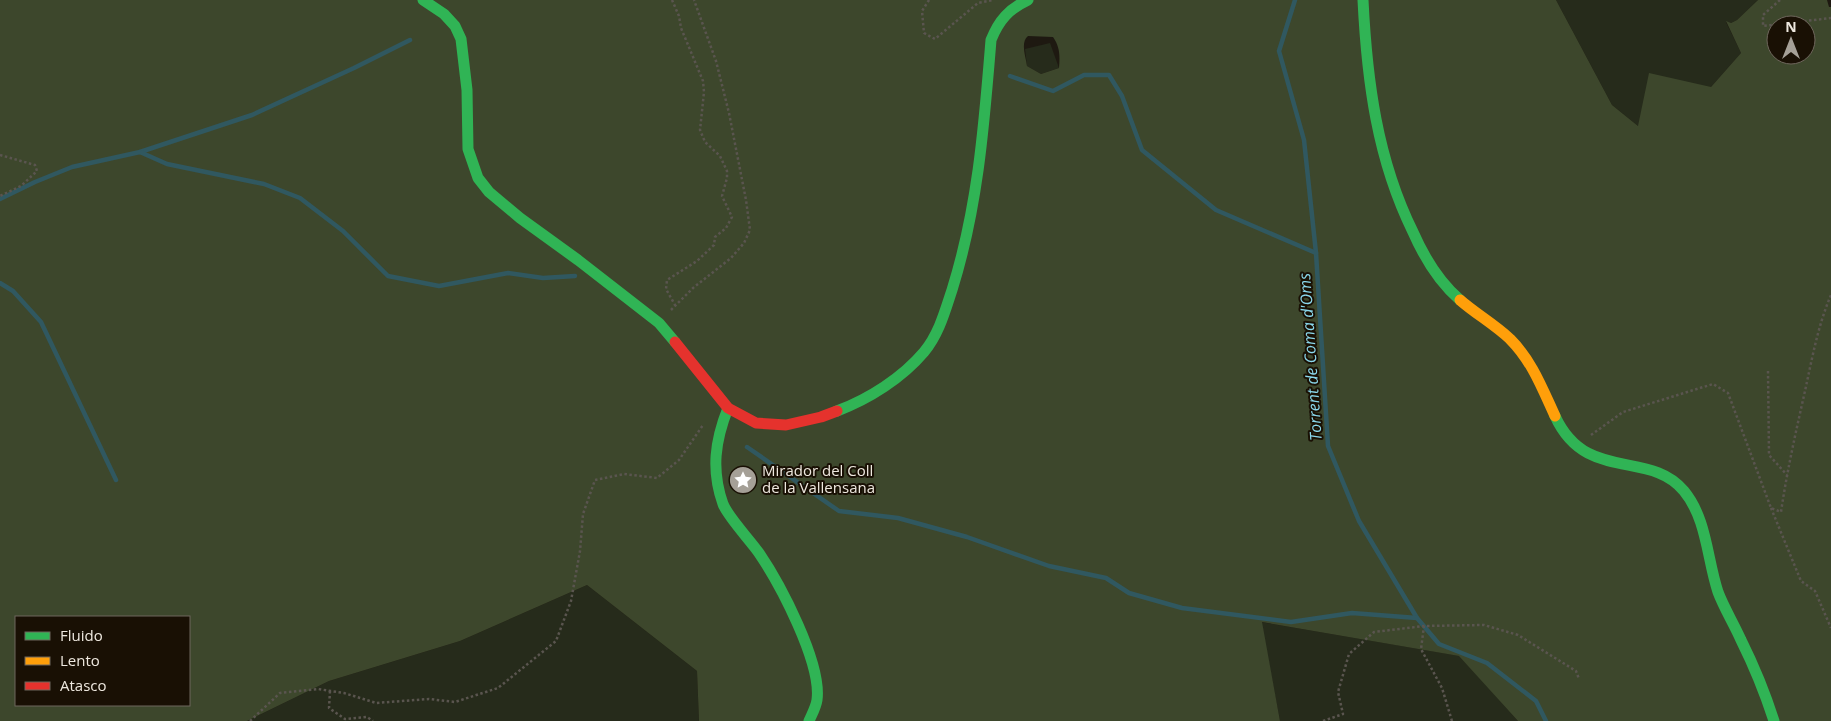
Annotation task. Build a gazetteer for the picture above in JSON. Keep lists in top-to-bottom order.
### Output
{
  "water": ["Torrent de Coma d'Oms"],
  "places": {
    "place": ["Mirador del Coll de la Vallensana"]
  },
  "legend": ["Fluido", "Lento", "Atasco"],
  "north": "top"
}
